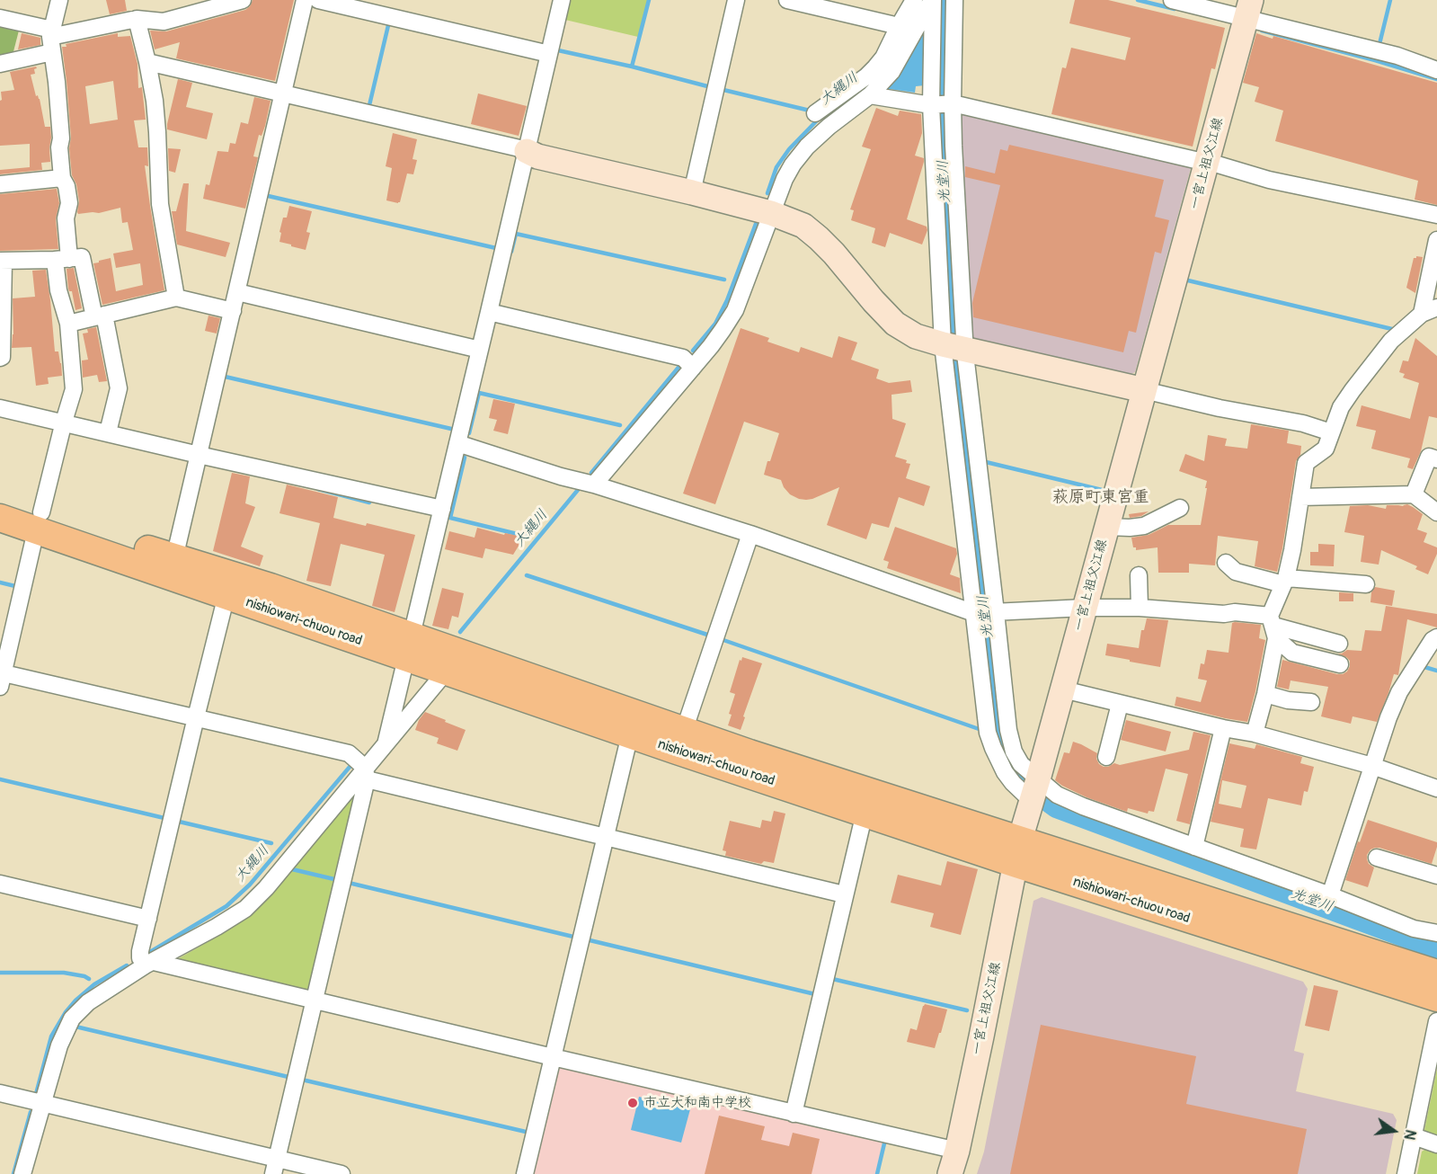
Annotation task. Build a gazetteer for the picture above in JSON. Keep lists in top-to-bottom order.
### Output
{
  "streets": {
    "main road": ["一宮上祖父江線", "nishiowari-chuou road"]
  },
  "crossings": [
    ["一宮上祖父江線", "nishiowari-chuou road"]
  ],
  "districts": ["萩原町東宮重"],
  "water": ["大縄川", "光堂川"],
  "places": ["市立大和南中学校"],
  "north": "right"
}
